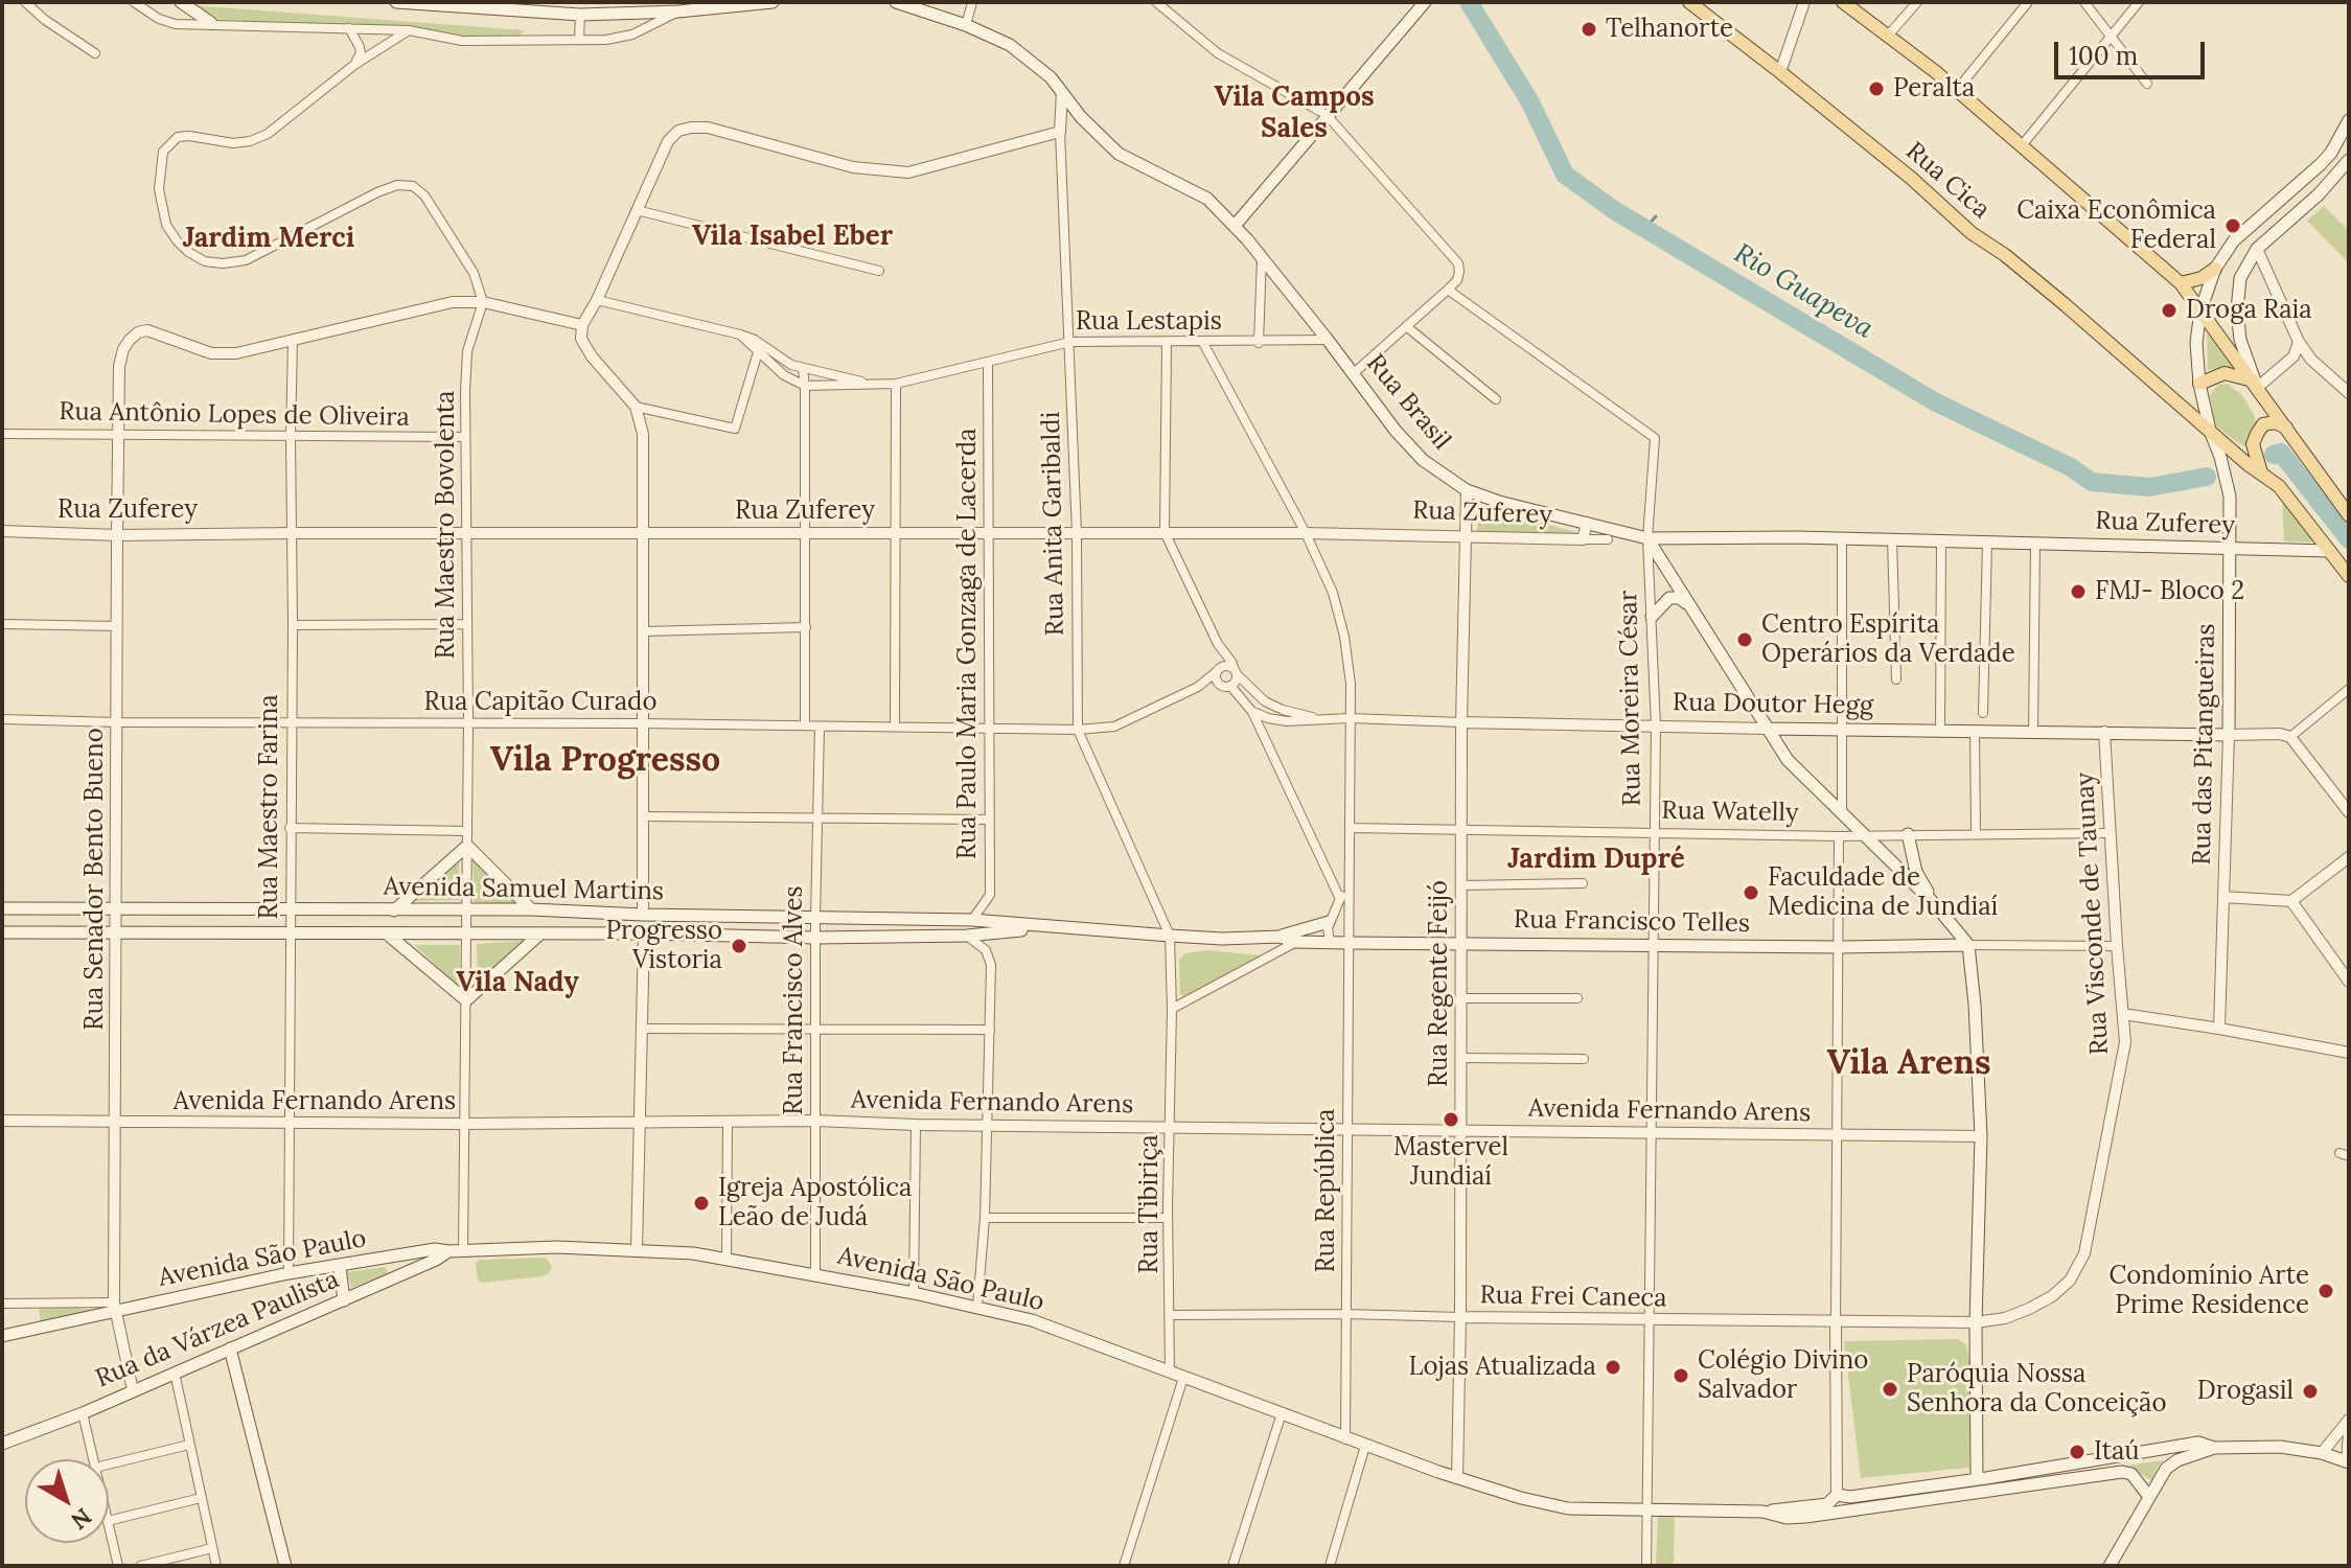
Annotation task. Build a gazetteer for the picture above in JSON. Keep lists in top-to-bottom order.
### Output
{
  "streets": {
    "main road": [
      "Rua Cica",
      "Rua Brasil",
      "Rua Zuferey",
      "Rua Doutor Hegg",
      "Rua das Pitangueiras",
      "Avenida Samuel Martins",
      "Rua Francisco Telles",
      "Avenida São Paulo",
      "Rua da Várzea Paulista"
    ],
    "street": [
      "Rua Lestapis",
      "Rua Antônio Lopes de Oliveira",
      "Rua Anita Garibaldi",
      "Rua Maestro Bovolenta",
      "Rua Paulo Maria Gonzaga de Lacerda",
      "Rua Moreira César",
      "Rua Capitão Curado",
      "Rua Maestro Farina",
      "Rua Watelly",
      "Rua Senador Bento Bueno",
      "Rua Visconde de Taunay",
      "Rua Regente Feijó",
      "Rua Francisco Alves",
      "Avenida Fernando Arens",
      "Rua República",
      "Rua Tibiriça",
      "Rua Frei Caneca"
    ]
  },
  "crossings": [
    ["Rua Cica", "Rua Zuferey"],
    ["Rua Cica", "Rua das Pitangueiras"],
    ["Rua Lestapis", "Rua Brasil"],
    ["Rua Lestapis", "Rua Anita Garibaldi"],
    ["Rua Lestapis", "Rua Paulo Maria Gonzaga de Lacerda"],
    ["Rua Brasil", "Rua Zuferey"],
    ["Rua Brasil", "Rua Anita Garibaldi"],
    ["Rua Brasil", "Rua Moreira César"],
    ["Rua Brasil", "Rua Regente Feijó"],
    ["Rua Antônio Lopes de Oliveira", "Rua Maestro Bovolenta"],
    ["Rua Antônio Lopes de Oliveira", "Rua Maestro Farina"],
    ["Rua Antônio Lopes de Oliveira", "Rua Senador Bento Bueno"],
    ["Rua Zuferey", "Rua Anita Garibaldi"],
    ["Rua Zuferey", "Rua Maestro Bovolenta"],
    ["Rua Zuferey", "Rua Paulo Maria Gonzaga de Lacerda"],
    ["Rua Zuferey", "Rua Moreira César"],
    ["Rua Zuferey", "Rua Doutor Hegg"],
    ["Rua Zuferey", "Rua das Pitangueiras"],
    ["Rua Zuferey", "Rua Maestro Farina"],
    ["Rua Zuferey", "Rua Senador Bento Bueno"],
    ["Rua Zuferey", "Rua Regente Feijó"],
    ["Rua Anita Garibaldi", "Rua Capitão Curado"],
    ["Rua Anita Garibaldi", "Avenida Samuel Martins"],
    ["Rua Anita Garibaldi", "Rua Tibiriça"],
    ["Rua Maestro Bovolenta", "Rua Capitão Curado"],
    ["Rua Maestro Bovolenta", "Avenida Samuel Martins"],
    ["Rua Maestro Bovolenta", "Avenida Fernando Arens"],
    ["Rua Maestro Bovolenta", "Avenida São Paulo"],
    ["Rua Paulo Maria Gonzaga de Lacerda", "Rua Capitão Curado"],
    ["Rua Paulo Maria Gonzaga de Lacerda", "Avenida Samuel Martins"],
    ["Rua Moreira César", "Rua Doutor Hegg"],
    ["Rua Moreira César", "Rua Watelly"],
    ["Rua Moreira César", "Rua Francisco Telles"],
    ["Rua Moreira César", "Avenida Fernando Arens"],
    ["Rua Moreira César", "Avenida São Paulo"],
    ["Rua Moreira César", "Rua Frei Caneca"],
    ["Rua Capitão Curado", "Rua Maestro Farina"],
    ["Rua Capitão Curado", "Rua Senador Bento Bueno"],
    ["Rua Capitão Curado", "Rua Francisco Alves"],
    ["Rua Doutor Hegg", "Rua das Pitangueiras"],
    ["Rua Doutor Hegg", "Rua Visconde de Taunay"],
    ["Rua Doutor Hegg", "Rua Regente Feijó"],
    ["Rua Maestro Farina", "Rua Senador Bento Bueno"],
    ["Rua Maestro Farina", "Avenida Samuel Martins"],
    ["Rua Maestro Farina", "Avenida Fernando Arens"],
    ["Rua Maestro Farina", "Avenida São Paulo"],
    ["Rua Watelly", "Rua Visconde de Taunay"],
    ["Rua Watelly", "Rua Regente Feijó"],
    ["Rua Senador Bento Bueno", "Avenida Samuel Martins"],
    ["Rua Senador Bento Bueno", "Avenida Fernando Arens"],
    ["Rua Senador Bento Bueno", "Avenida São Paulo"],
    ["Rua Senador Bento Bueno", "Rua da Várzea Paulista"],
    ["Avenida Samuel Martins", "Rua Francisco Telles"],
    ["Avenida Samuel Martins", "Rua Francisco Alves"],
    ["Avenida Samuel Martins", "Rua República"],
    ["Avenida Samuel Martins", "Rua Tibiriça"],
    ["Rua Visconde de Taunay", "Rua Francisco Telles"],
    ["Rua Visconde de Taunay", "Rua Frei Caneca"],
    ["Rua Francisco Telles", "Rua Regente Feijó"],
    ["Rua Francisco Telles", "Rua República"],
    ["Rua Regente Feijó", "Avenida Fernando Arens"],
    ["Rua Regente Feijó", "Avenida São Paulo"],
    ["Rua Regente Feijó", "Rua Frei Caneca"],
    ["Rua Francisco Alves", "Avenida Fernando Arens"],
    ["Rua Francisco Alves", "Avenida São Paulo"],
    ["Avenida Fernando Arens", "Rua República"],
    ["Avenida Fernando Arens", "Rua Tibiriça"],
    ["Rua República", "Avenida São Paulo"],
    ["Rua República", "Rua Frei Caneca"],
    ["Rua Tibiriça", "Avenida São Paulo"],
    ["Rua Tibiriça", "Rua Frei Caneca"],
    ["Avenida São Paulo", "Rua da Várzea Paulista"]
  ],
  "districts": [
    "Vila Campos Sales",
    "Vila Isabel Eber",
    "Jardim Merci",
    "Vila Progresso",
    "Jardim Dupré",
    "Vila Nady",
    "Vila Arens"
  ],
  "water": ["Rio Guapeva"],
  "places": [
    "Telhanorte",
    "Peralta",
    "Caixa Econômica Federal",
    "Droga Raia",
    "FMJ- Bloco 2",
    "Centro Espírita Operários da Verdade",
    "Faculdade de Medicina de Jundiaí",
    "Progresso Vistoria",
    "Mastervel Jundiaí",
    "Igreja Apostólica Leão de Judá",
    "Condomínio Arte Prime Residence",
    "Lojas Atualizada",
    "Colégio Divino Salvador",
    "Paróquia Nossa Senhora da Conceição",
    "Drogasil",
    "Itaú"
  ],
  "scale_bar": "100 m",
  "north": "bottom right"
}
